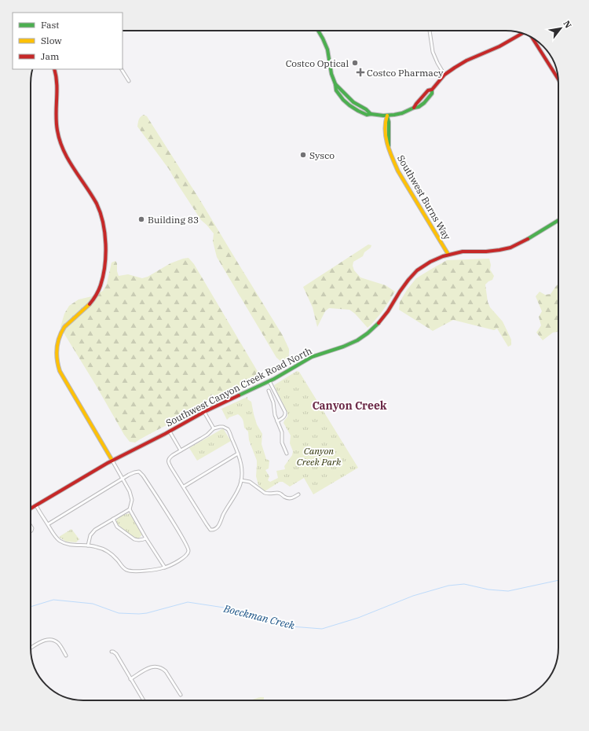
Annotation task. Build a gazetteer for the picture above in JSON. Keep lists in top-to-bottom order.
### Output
{
  "streets": {
    "street": ["Southwest Burns Way", "Southwest Canyon Creek Road North"]
  },
  "crossings": [
    ["Southwest Burns Way", "Southwest Canyon Creek Road North"]
  ],
  "districts": ["Canyon Creek"],
  "water": ["Boeckman Creek"],
  "parks": ["Canyon Creek Park"],
  "places": {
    "other": ["Costco Optical", "Sysco", "Building 83"],
    "health": ["Costco Pharmacy"]
  },
  "legend": ["Fast", "Slow", "Jam"],
  "north": "top right"
}
